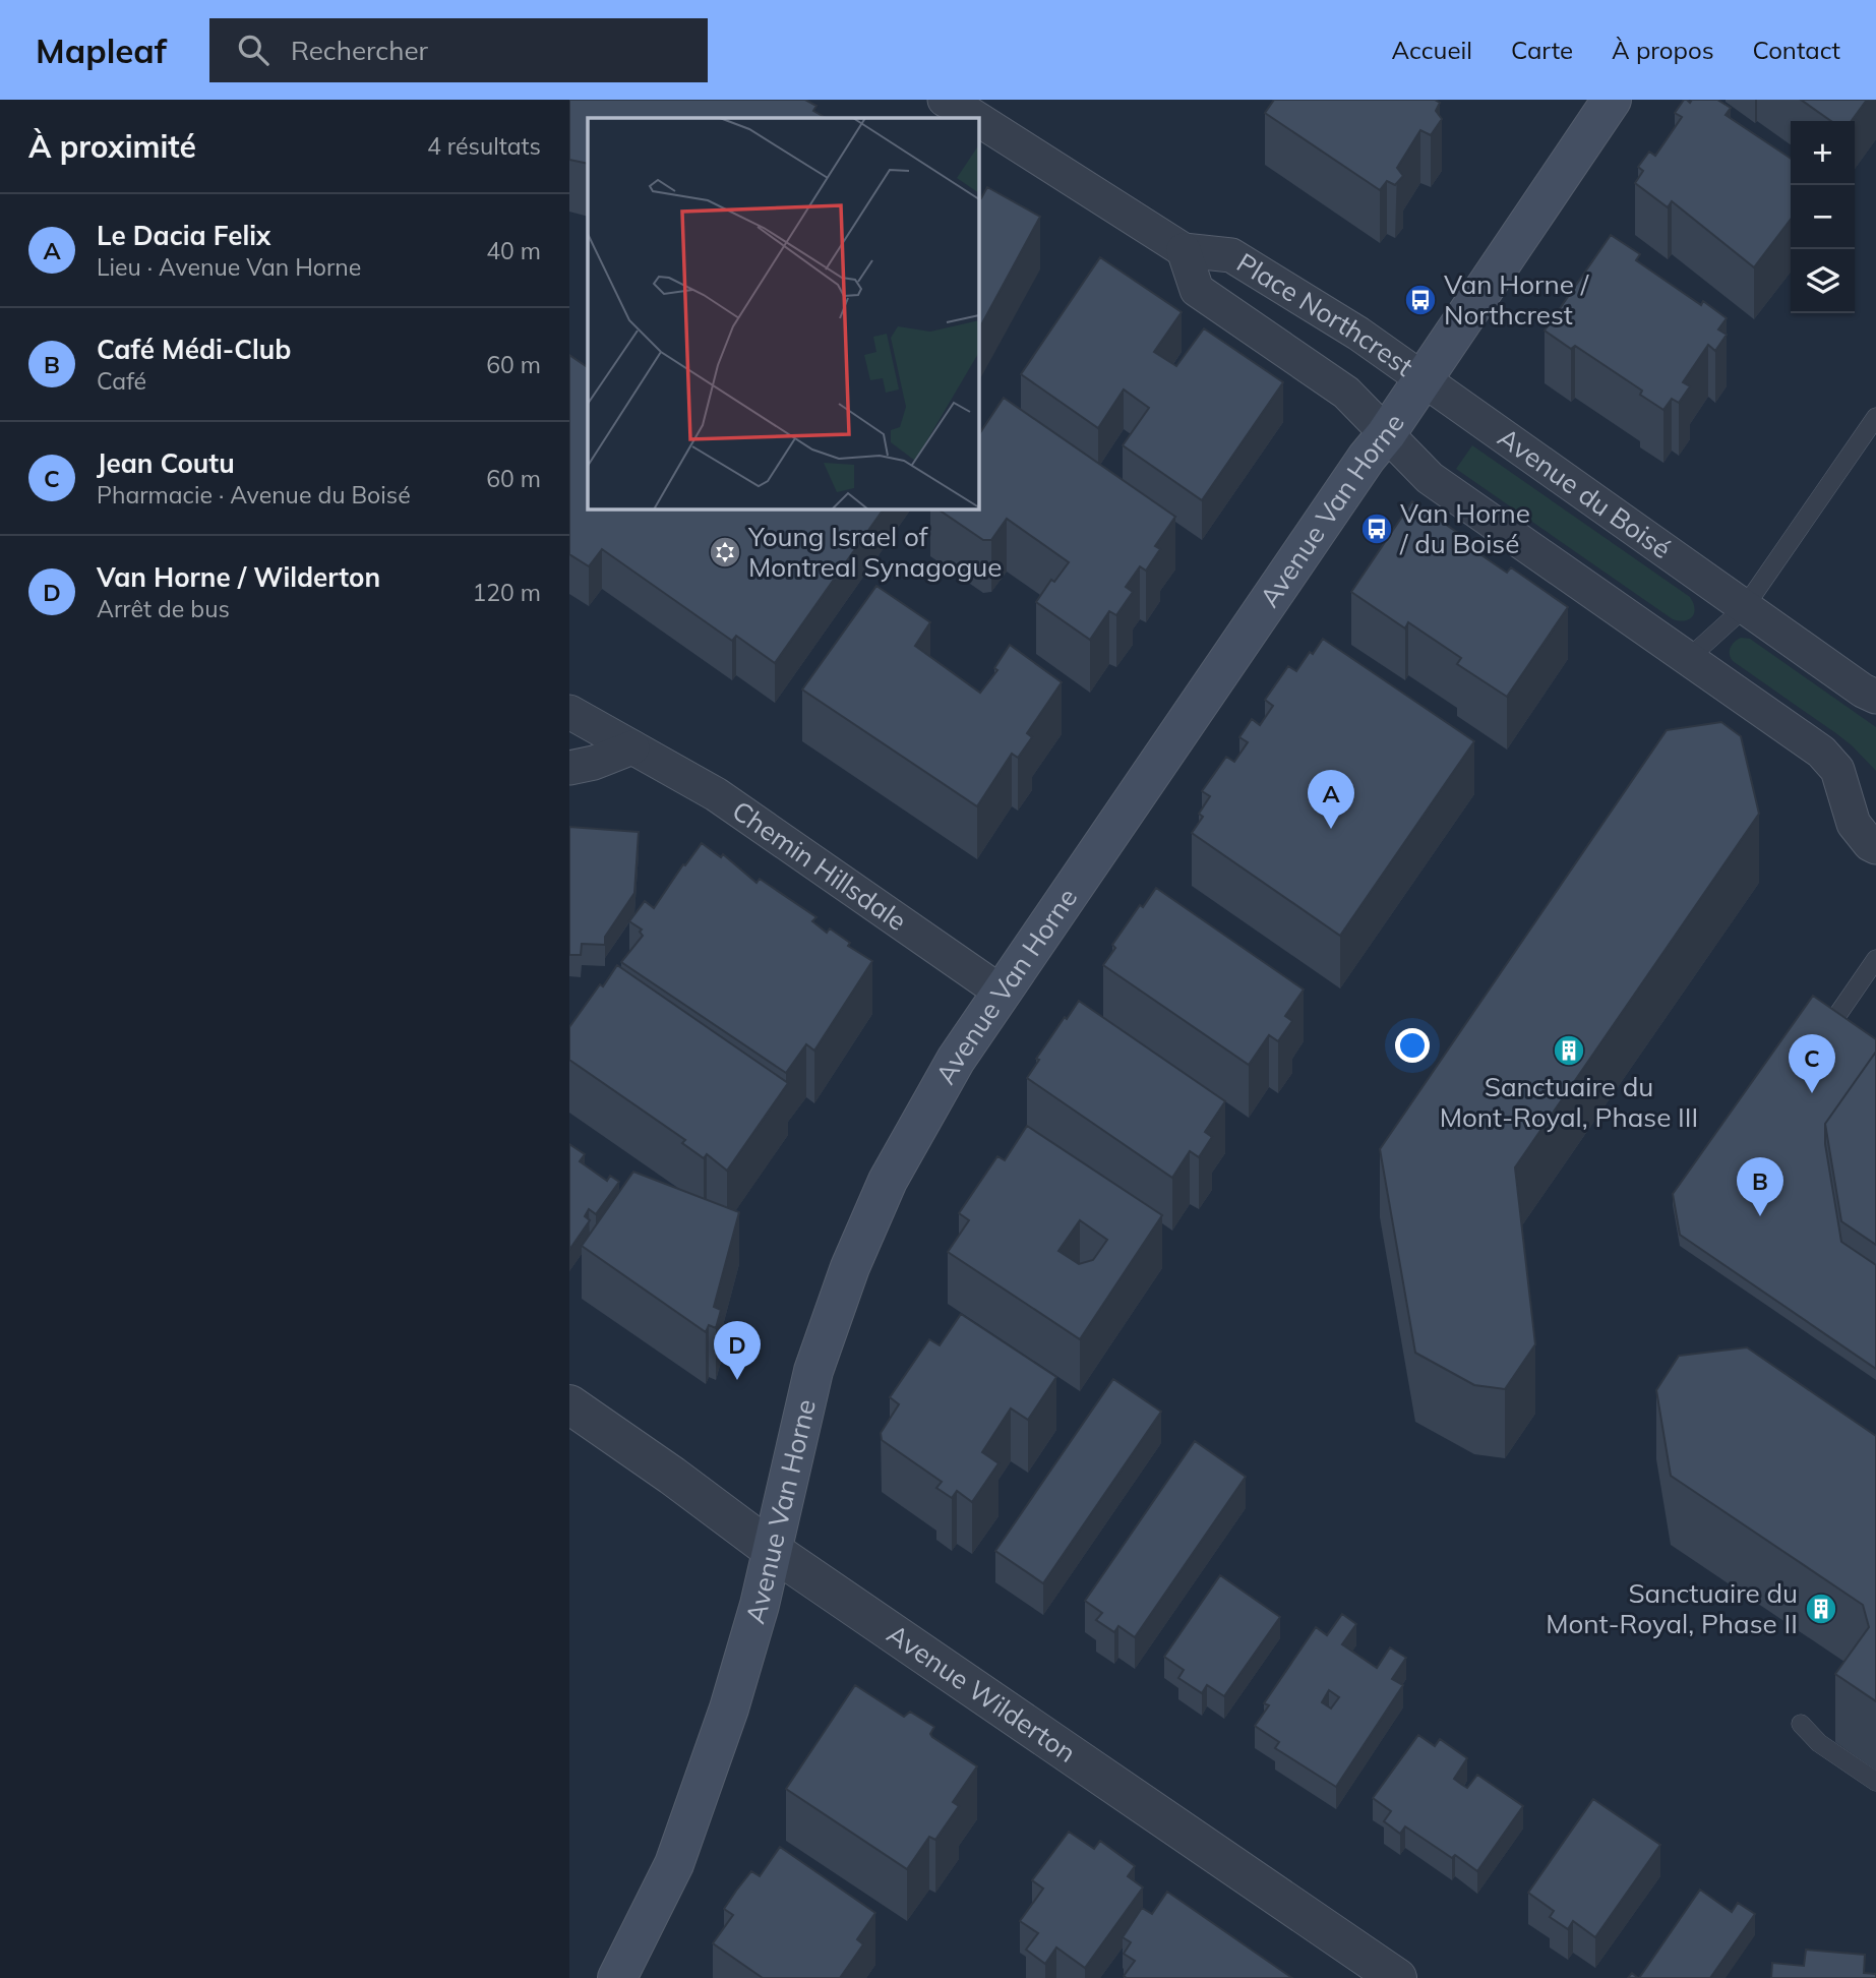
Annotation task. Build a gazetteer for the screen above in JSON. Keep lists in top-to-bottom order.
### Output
{
  "streets": {
    "main road": ["Avenue Van Horne"],
    "street": [
      "Place Northcrest",
      "Avenue du Boisé",
      "Chemin Hillsdale",
      "Avenue Wilderton"
    ]
  },
  "crossings": [
    ["Place Northcrest", "Avenue du Boisé"],
    ["Place Northcrest", "Avenue Van Horne"],
    ["Avenue du Boisé", "Avenue Van Horne"],
    ["Avenue Van Horne", "Chemin Hillsdale"],
    ["Avenue Van Horne", "Avenue Wilderton"]
  ],
  "places": {
    "bus stop": ["Van Horne / Northcrest", "Van Horne / du Boisé"],
    "synagogue": ["Young Israel of Montreal Synagogue"],
    "building": ["Sanctuaire du Mont-Royal, Phase III", "Sanctuaire du Mont-Royal, Phase II"]
  },
  "page": {
    "header": "Mapleaf",
    "search": "Rechercher",
    "nav": [
      "Accueil",
      "Carte",
      "À propos",
      "Contact"
    ],
    "heading": ["À proximité", "4 résultats"],
    "map_buttons": ["+", "−"],
    "list": [
      {
        "mark": "A",
        "name": "Le Dacia Felix",
        "note": "Lieu · Avenue Van Horne",
        "value": "40 m"
      },
      {
        "mark": "B",
        "name": "Café Médi-Club",
        "note": "Café",
        "value": "60 m"
      },
      {
        "mark": "C",
        "name": "Jean Coutu",
        "note": "Pharmacie · Avenue du Boisé",
        "value": "60 m"
      },
      {
        "mark": "D",
        "name": "Van Horne / Wilderton",
        "note": "Arrêt de bus",
        "value": "120 m"
      }
    ],
    "pins": [
      "A",
      "C",
      "B",
      "D"
    ]
  }
}
